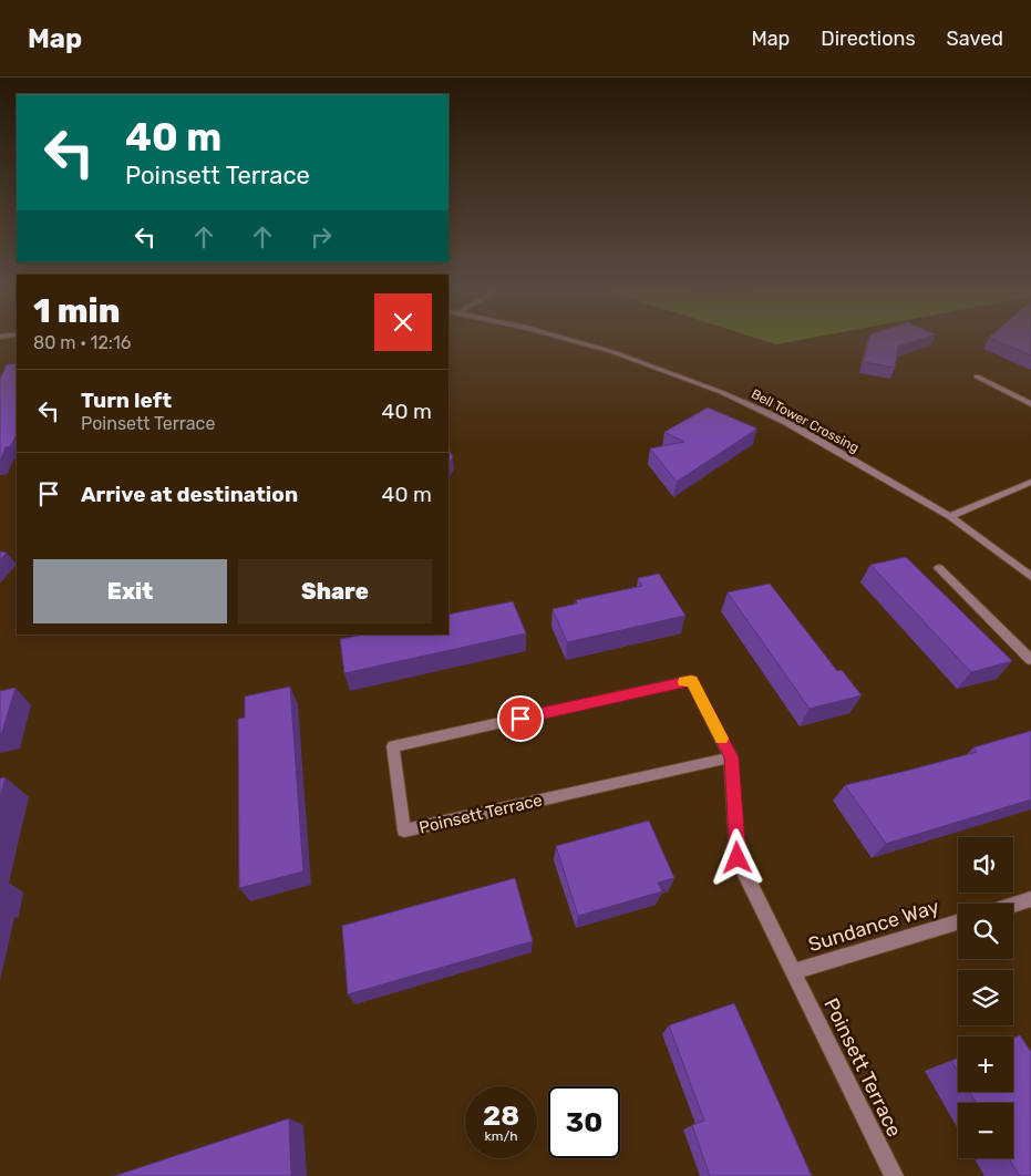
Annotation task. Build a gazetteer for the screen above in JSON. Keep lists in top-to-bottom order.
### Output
{
  "streets": {
    "street": ["Bell Tower Crossing", "Poinsett Terrace", "Sundance Way"]
  },
  "crossings": [
    ["Poinsett Terrace", "Sundance Way"]
  ],
  "page": {
    "header": "Map",
    "nav": ["Map", "Directions", "Saved"],
    "turn": ["40 m", "Poinsett Terrace"],
    "heading": ["1 min", "80 m · 12:16"],
    "list": [
      {
        "name": "Turn left",
        "note": "Poinsett Terrace",
        "value": "40 m"
      },
      {
        "name": "Arrive at destination",
        "value": "40 m"
      }
    ],
    "buttons": ["Exit", "Share"],
    "map_buttons": ["+", "−"],
    "speed": "28 km/h",
    "limit": "30"
  }
}
